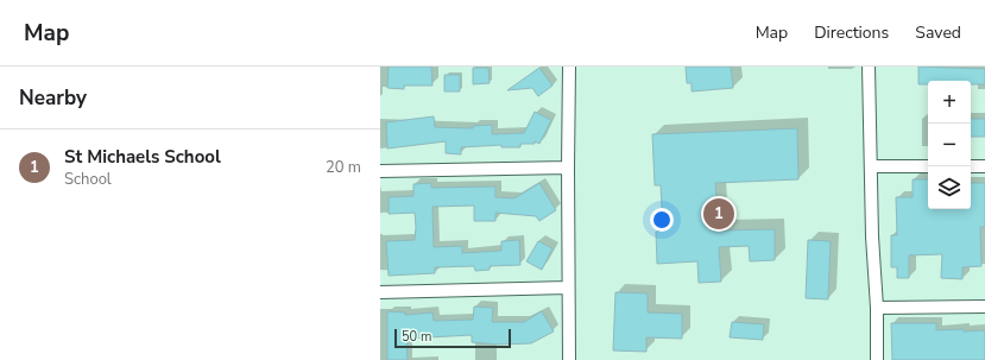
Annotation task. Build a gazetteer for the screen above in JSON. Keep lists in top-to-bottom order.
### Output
{
  "scale_bar": "50 m",
  "page": {
    "header": "Map",
    "nav": ["Map", "Directions", "Saved"],
    "heading": "Nearby",
    "map_buttons": ["+", "−"],
    "list": [
      {
        "mark": "1",
        "name": "St Michaels School",
        "note": "School",
        "value": "20 m"
      }
    ],
    "pins": "1",
    "scale": "50 m"
  }
}
